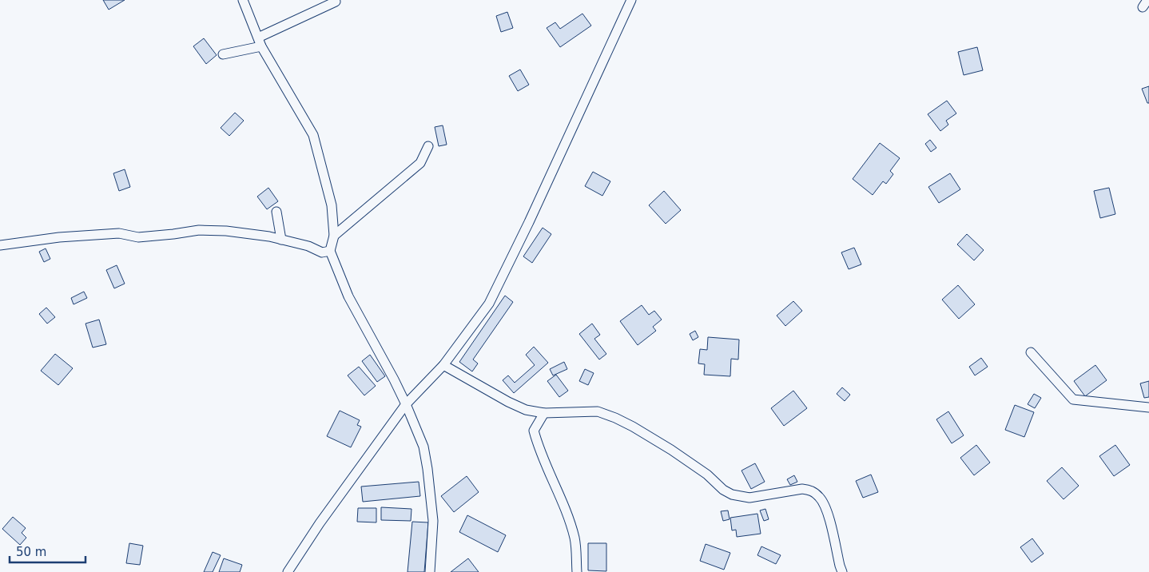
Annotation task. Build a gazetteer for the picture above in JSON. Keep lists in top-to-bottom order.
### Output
{
  "scale_bar": "50 m"
}
